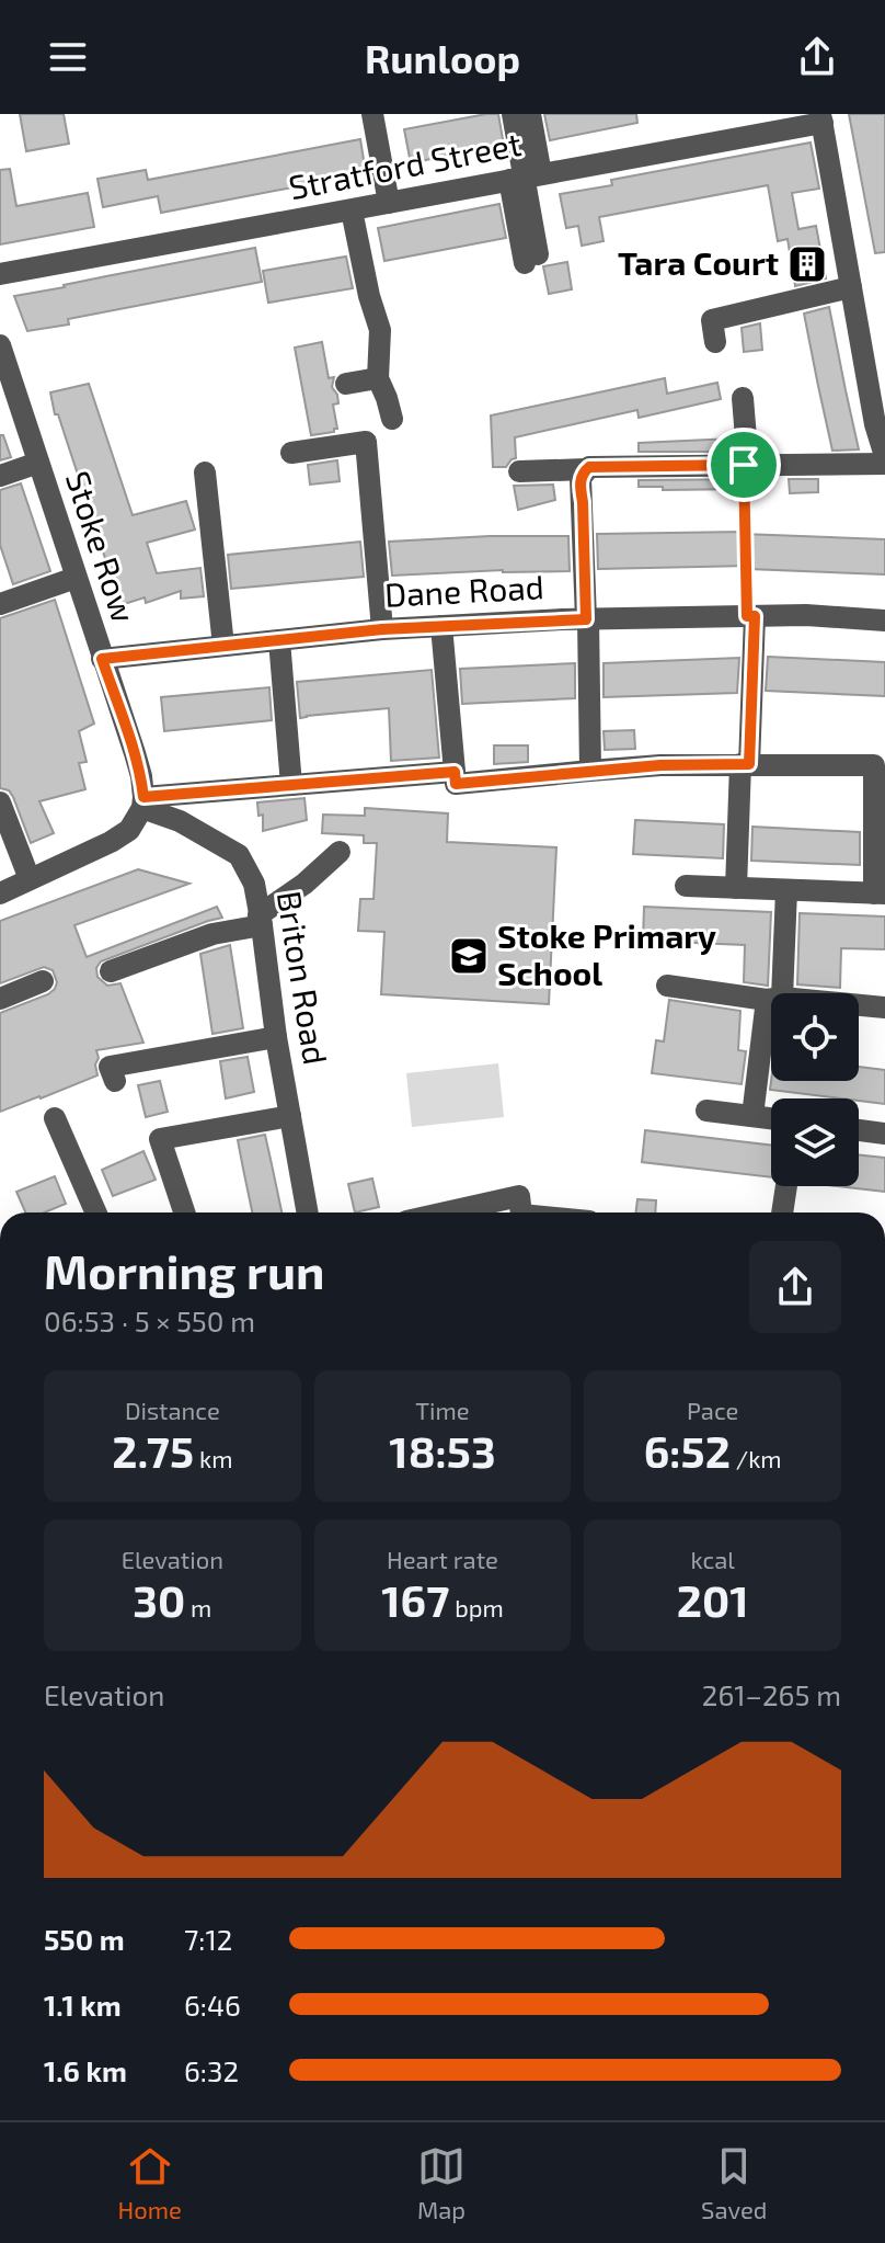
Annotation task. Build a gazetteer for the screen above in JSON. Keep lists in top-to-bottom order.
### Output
{
  "streets": {
    "street": [
      "Stratford Street",
      "Stoke Row",
      "Dane Road",
      "Briton Road"
    ]
  },
  "crossings": [
    ["Stoke Row", "Dane Road"],
    ["Stoke Row", "Briton Road"]
  ],
  "places": {
    "building": ["Tara Court"],
    "school or university": ["Stoke Primary School"]
  },
  "page": {
    "header": "Runloop",
    "heading": ["Morning run", "06:53 · 5 × 550 m"],
    "stats": [
      ["Distance", "2.75 km"],
      ["Time", "18:53"],
      ["Pace", "6:52 /km"],
      ["Elevation", "30 m"],
      ["Heart rate", "167 bpm"],
      ["kcal", "201"]
    ],
    "chart": ["Elevation", "261–265 m"],
    "list": [
      {
        "name": "550 m",
        "note": "7:12"
      },
      {
        "name": "1.1 km",
        "note": "6:46"
      },
      {
        "name": "1.6 km",
        "note": "6:32"
      }
    ],
    "tabs": ["Home", "Map", "Saved"]
  }
}
